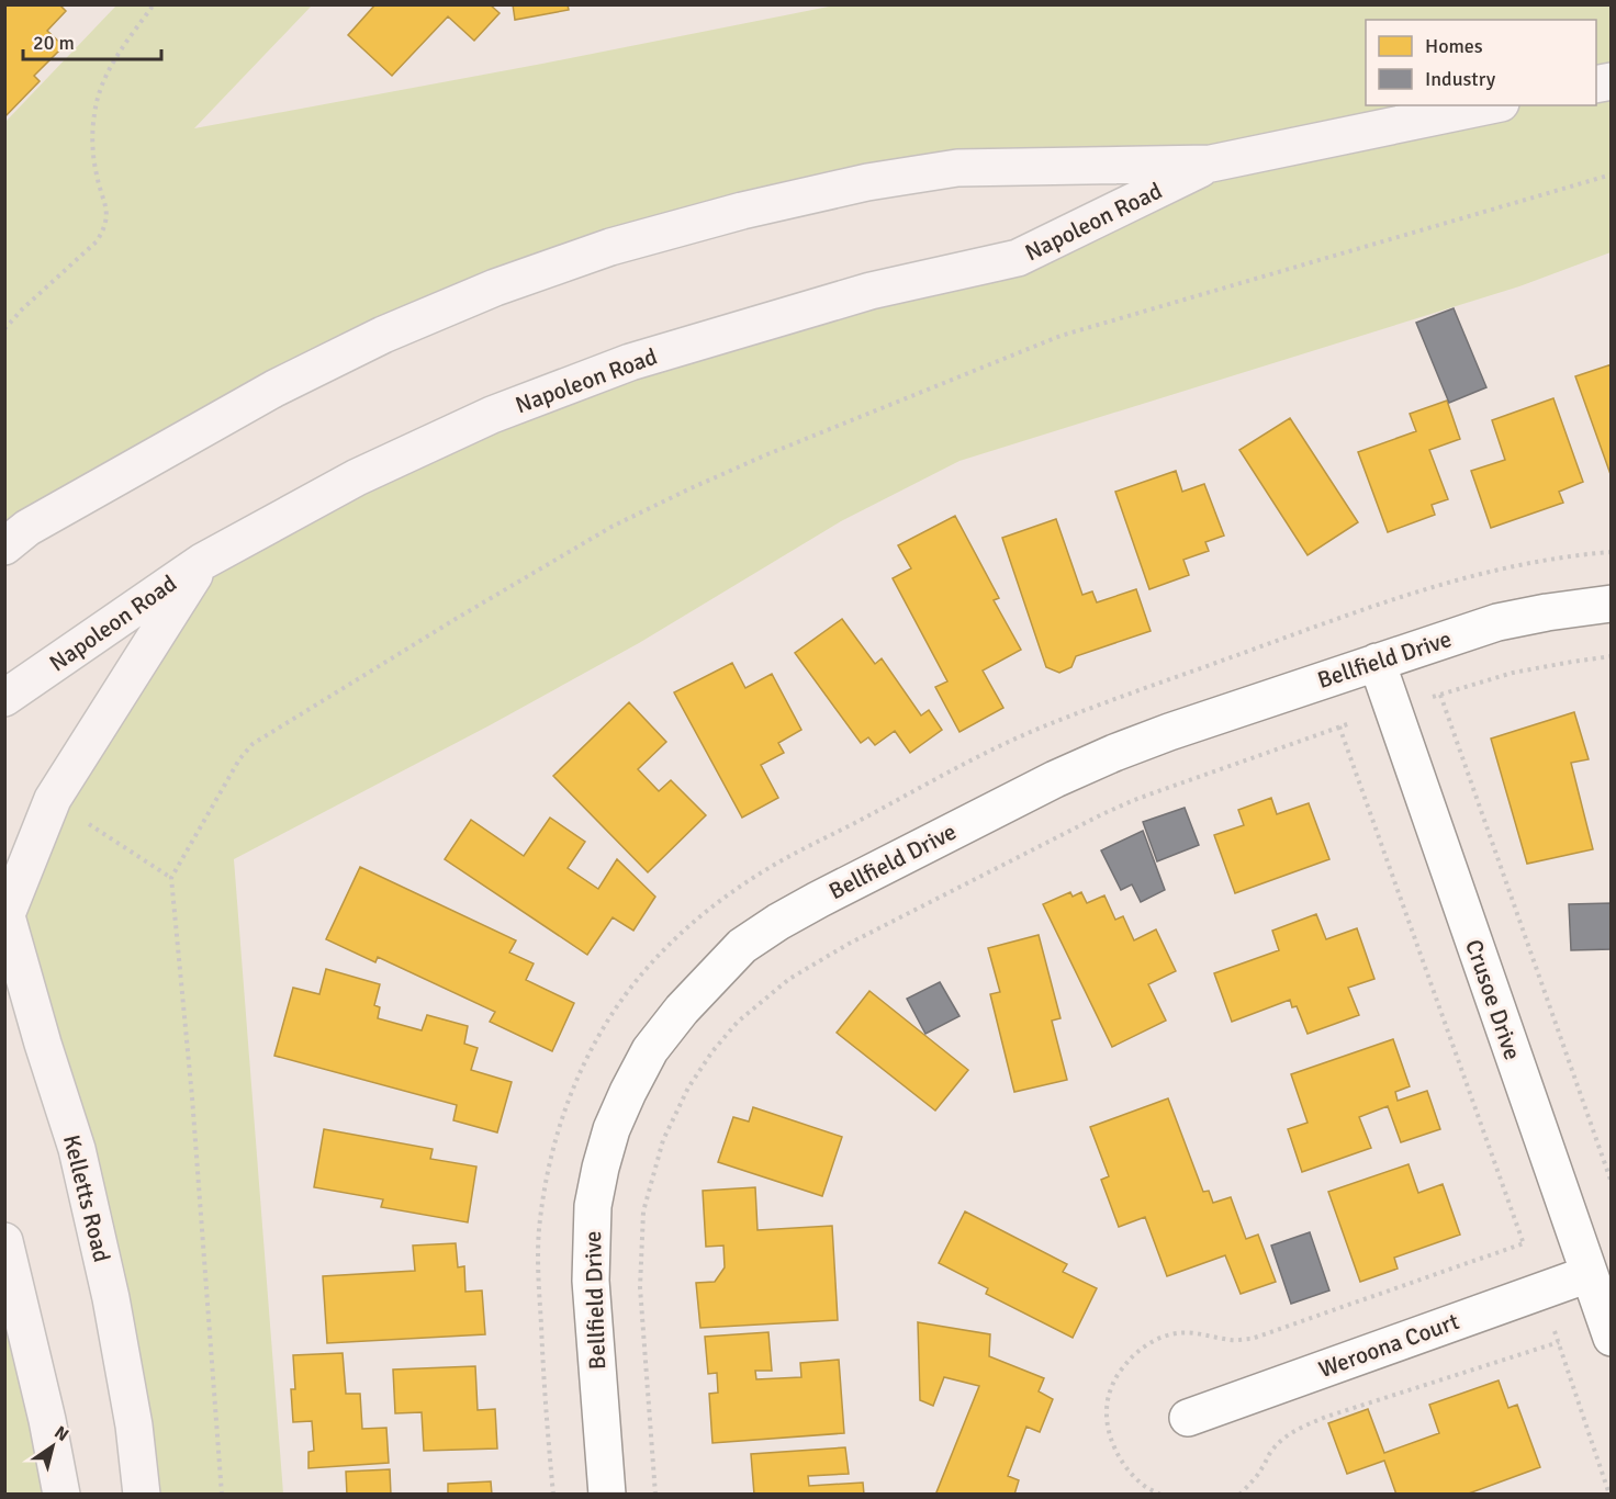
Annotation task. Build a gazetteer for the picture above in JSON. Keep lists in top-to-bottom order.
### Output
{
  "streets": {
    "main road": ["Napoleon Road", "Kelletts Road"],
    "street": ["Bellfield Drive", "Crusoe Drive", "Weroona Court"]
  },
  "crossings": [
    ["Bellfield Drive", "Crusoe Drive"],
    ["Crusoe Drive", "Weroona Court"]
  ],
  "legend": ["Homes", "Industry"],
  "scale_bar": "20 m",
  "north": "top right"
}
